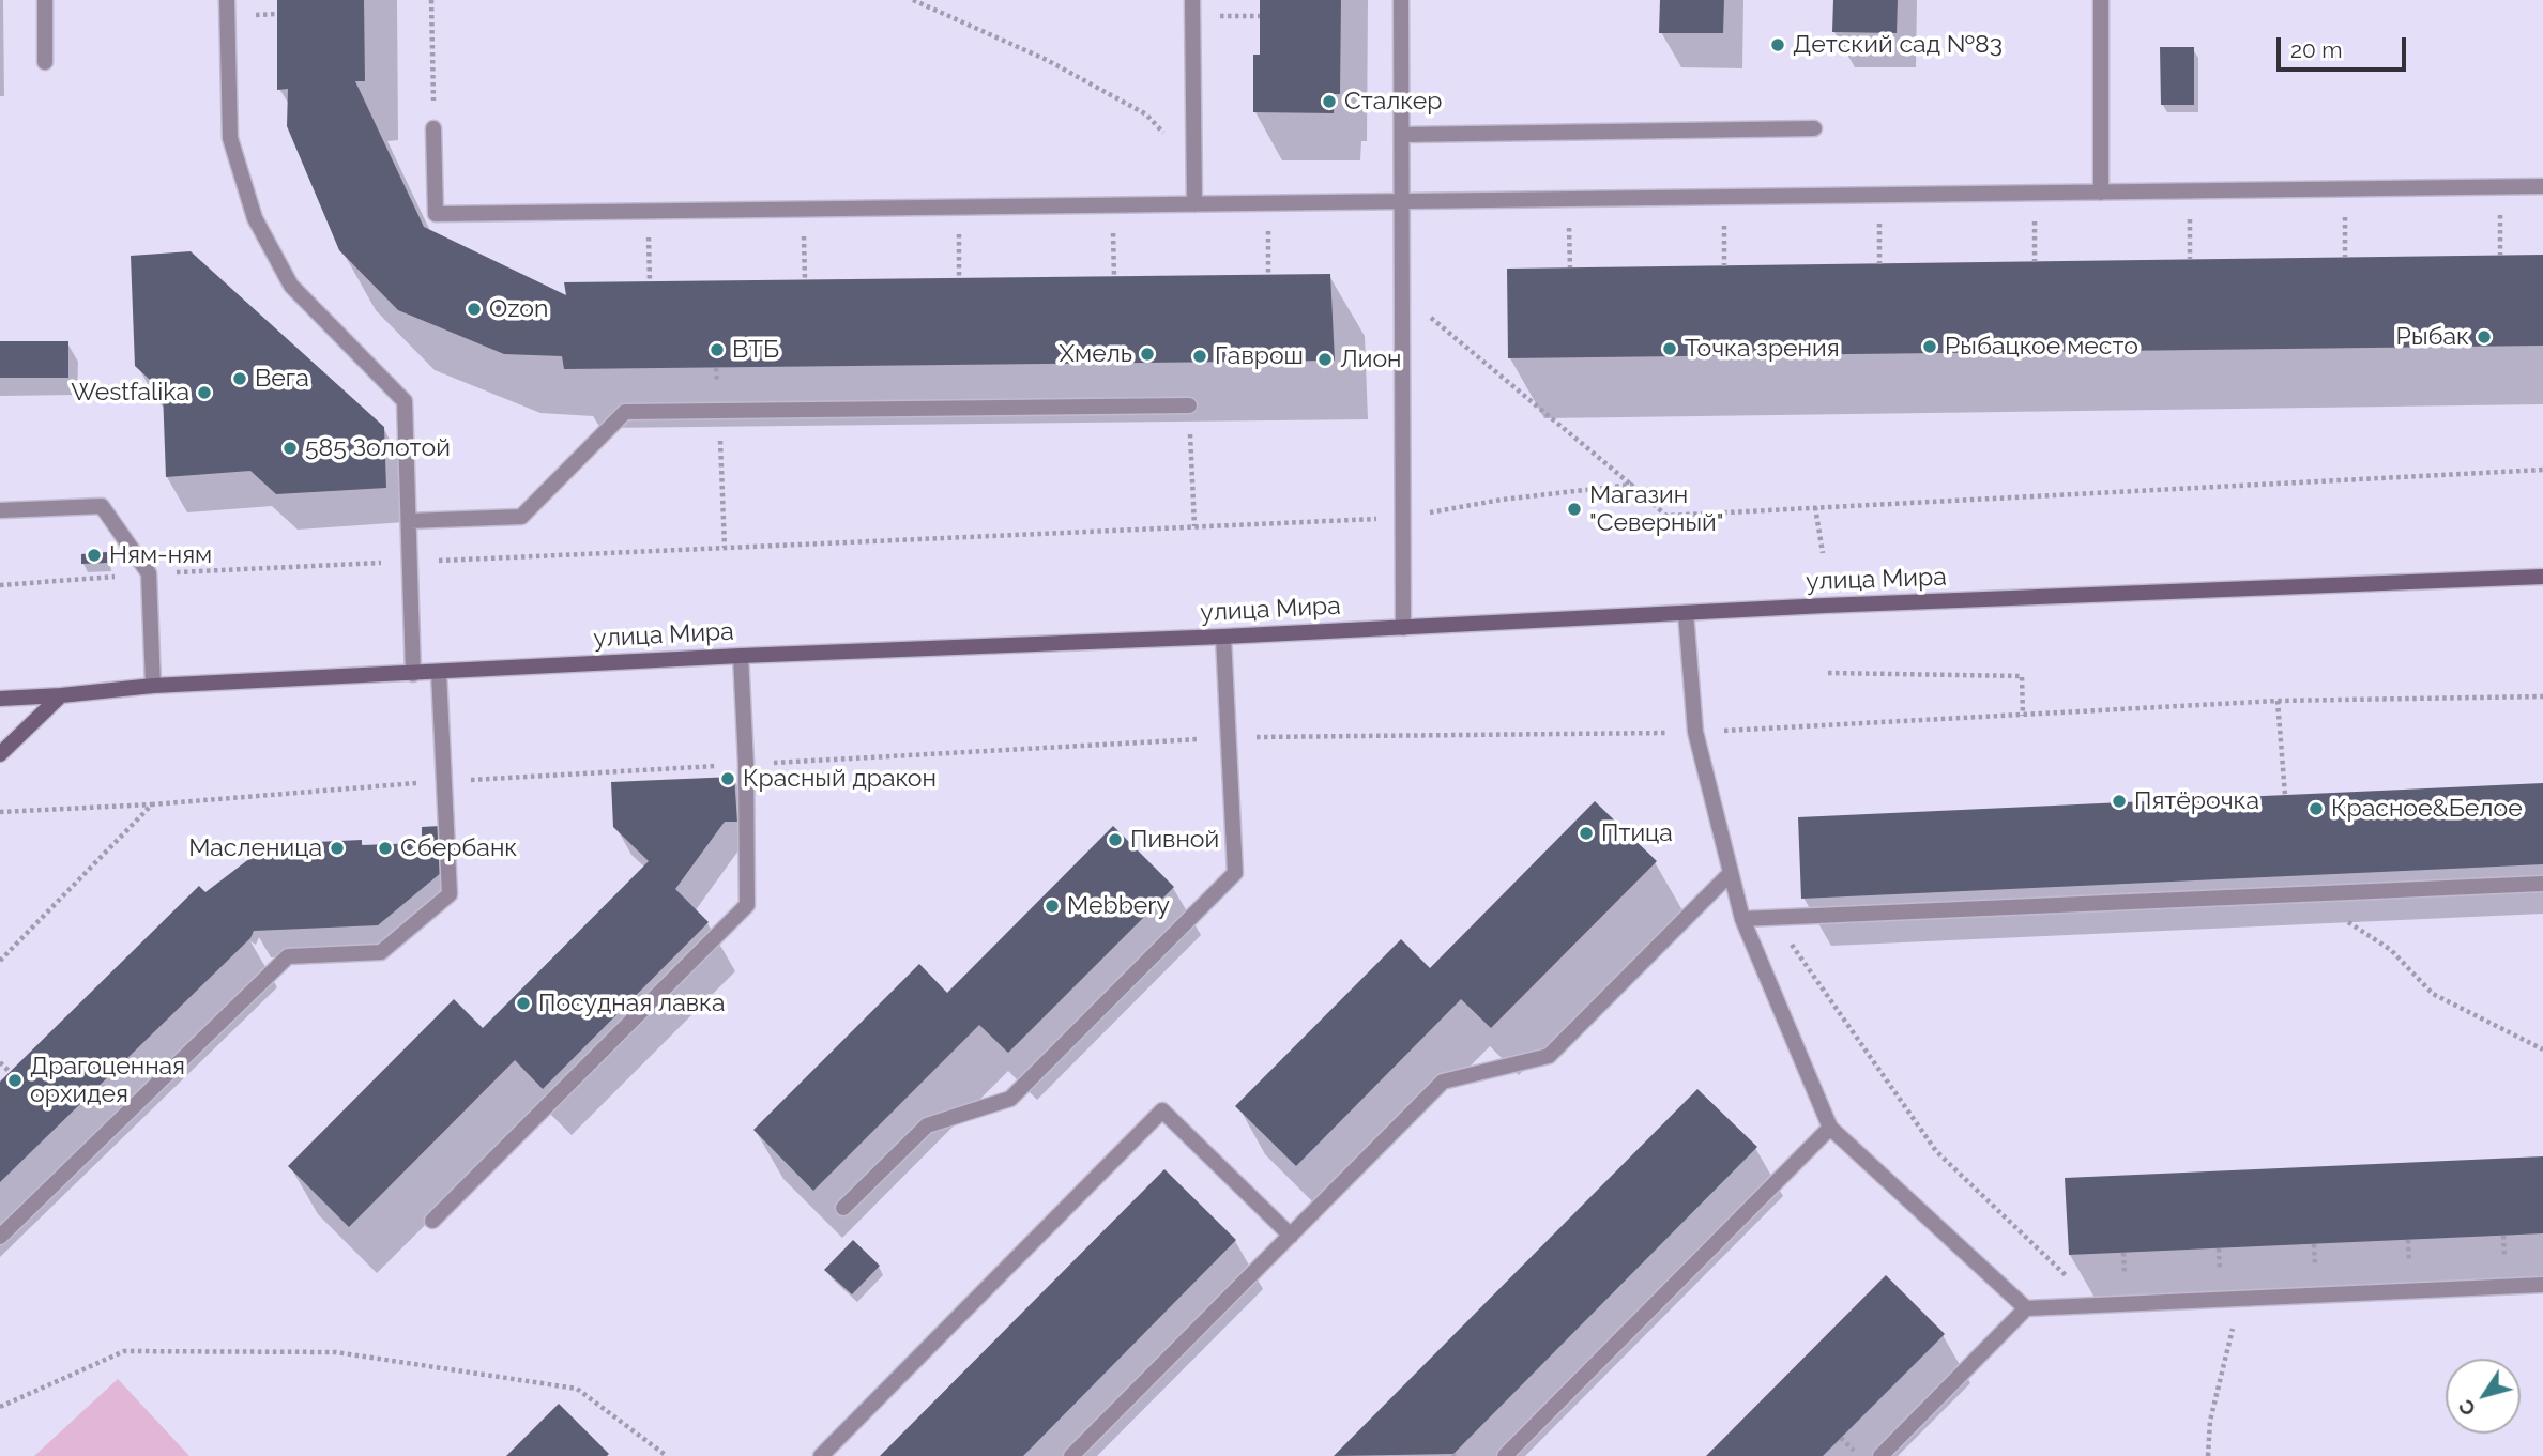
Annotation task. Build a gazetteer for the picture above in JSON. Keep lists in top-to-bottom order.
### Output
{
  "streets": {
    "main road": ["улица Мира"]
  },
  "places": [
    "Детский сад №83",
    "Сталкер",
    "Ozon",
    "Рыбак",
    "Рыбацкое место",
    "Точка зрения",
    "ВТБ",
    "Хмель",
    "Гаврош",
    "Лион",
    "Вега",
    "Westfalika",
    "585 Золотой",
    "Магазин \"Северный\"",
    "Ням-ням",
    "Красный дракон",
    "Пятёрочка",
    "Красное&Белое",
    "Птица",
    "Пивной",
    "Масленица",
    "Сбербанк",
    "Mebbery",
    "Посудная лавка",
    "Драгоценная орхидея"
  ],
  "scale_bar": "20 m",
  "north": "bottom left"
}
